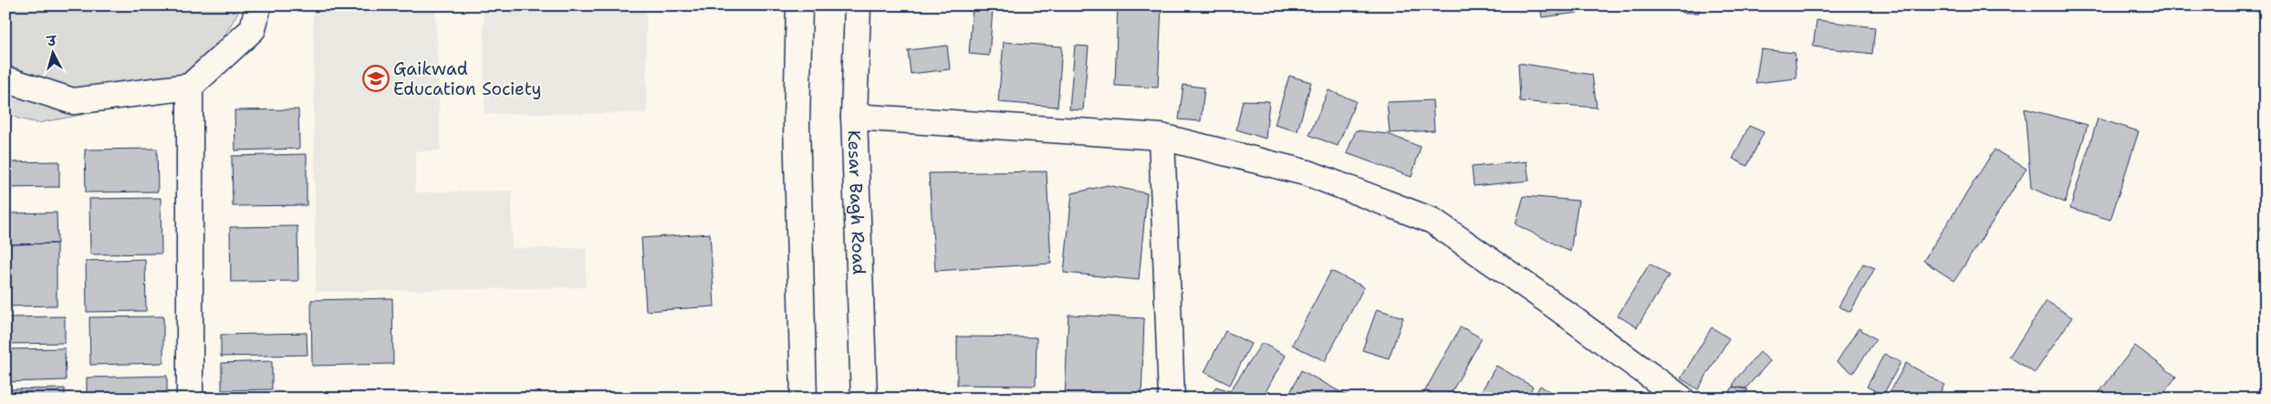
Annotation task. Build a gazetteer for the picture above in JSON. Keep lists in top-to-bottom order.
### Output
{
  "streets": {
    "street": ["Kesar Bagh Road"]
  },
  "places": {
    "school or university": ["Gaikwad Education Society"]
  },
  "north": "top"
}
